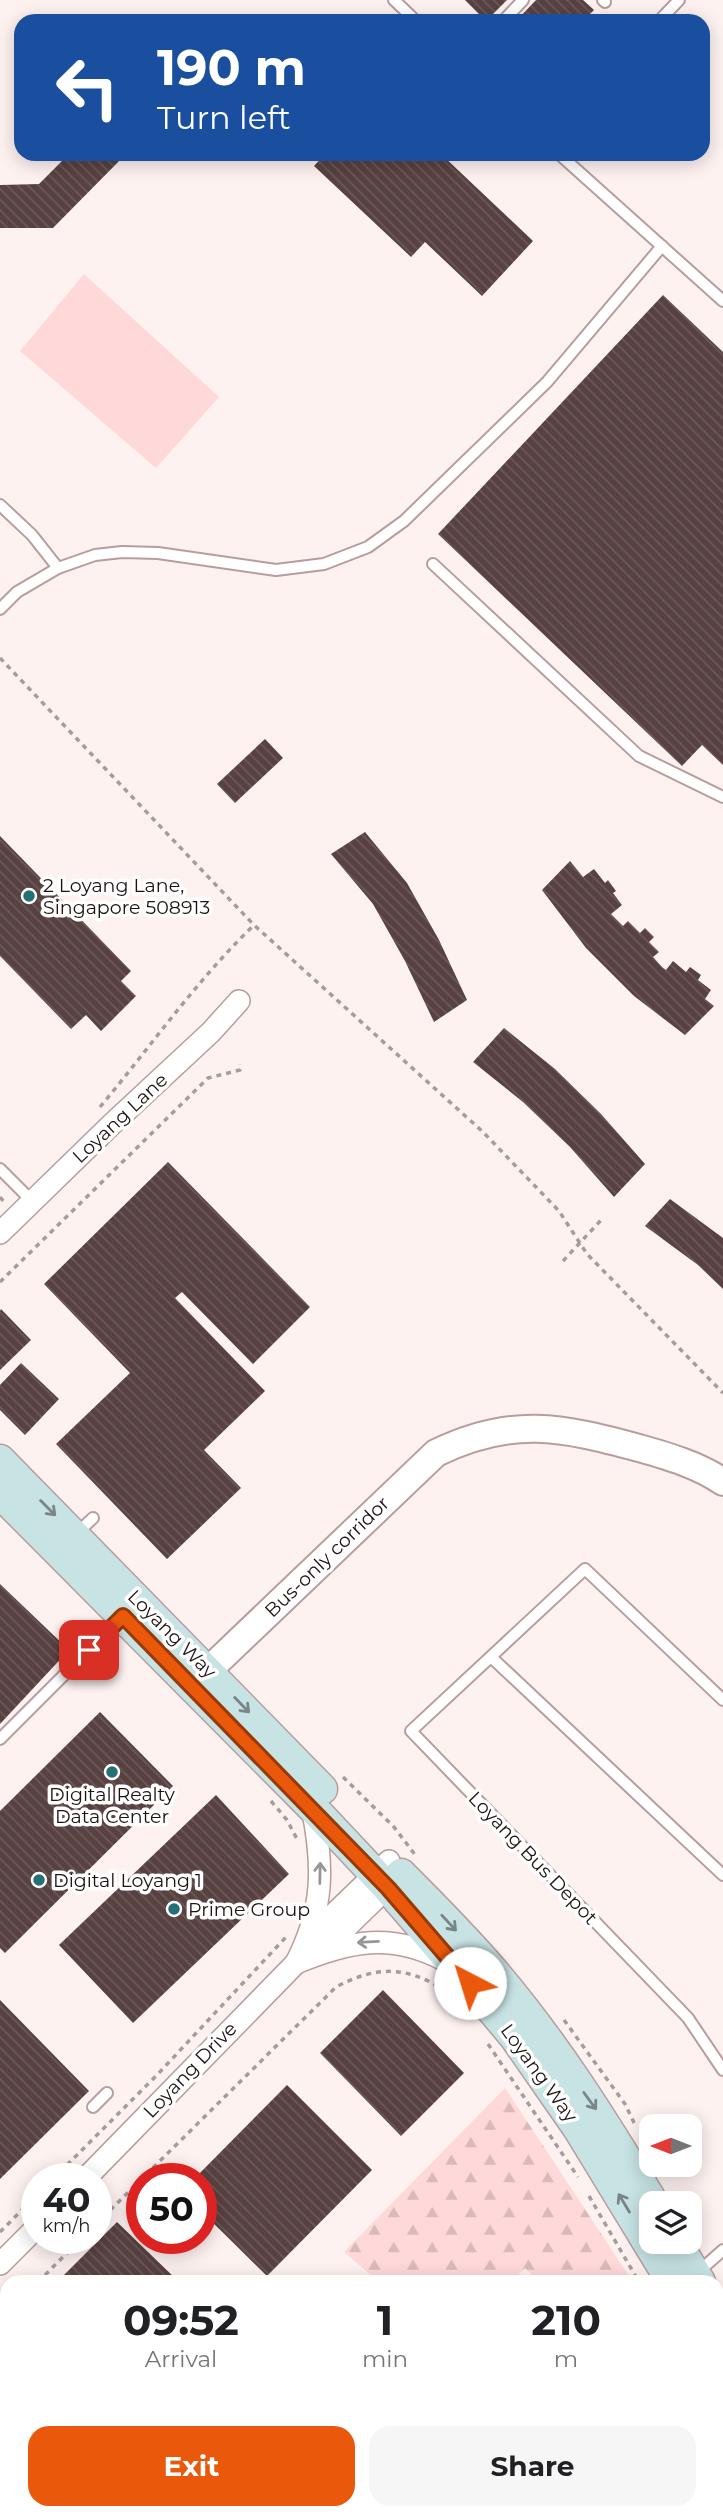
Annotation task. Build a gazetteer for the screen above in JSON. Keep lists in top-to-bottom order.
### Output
{
  "streets": {
    "main road": ["Loyang Way"],
    "street": ["Loyang Lane", "Bus-only corridor", "Loyang Drive"],
    "lane": ["Loyang Bus Depot"]
  },
  "crossings": [
    ["Bus-only corridor", "Loyang Way"],
    ["Loyang Way", "Loyang Drive"]
  ],
  "places": [
    "2 Loyang Lane, Singapore 508913",
    "Digital Realty Data Center",
    "Digital Loyang 1",
    "Prime Group"
  ],
  "north": "left",
  "page": {
    "turn": ["190 m", "Turn left"],
    "speed": "40 km/h",
    "limit": "50",
    "eta": [
      "09:52",
      "Arrival",
      "1",
      "min",
      "210",
      "m"
    ],
    "buttons": ["Exit", "Share"]
  }
}
